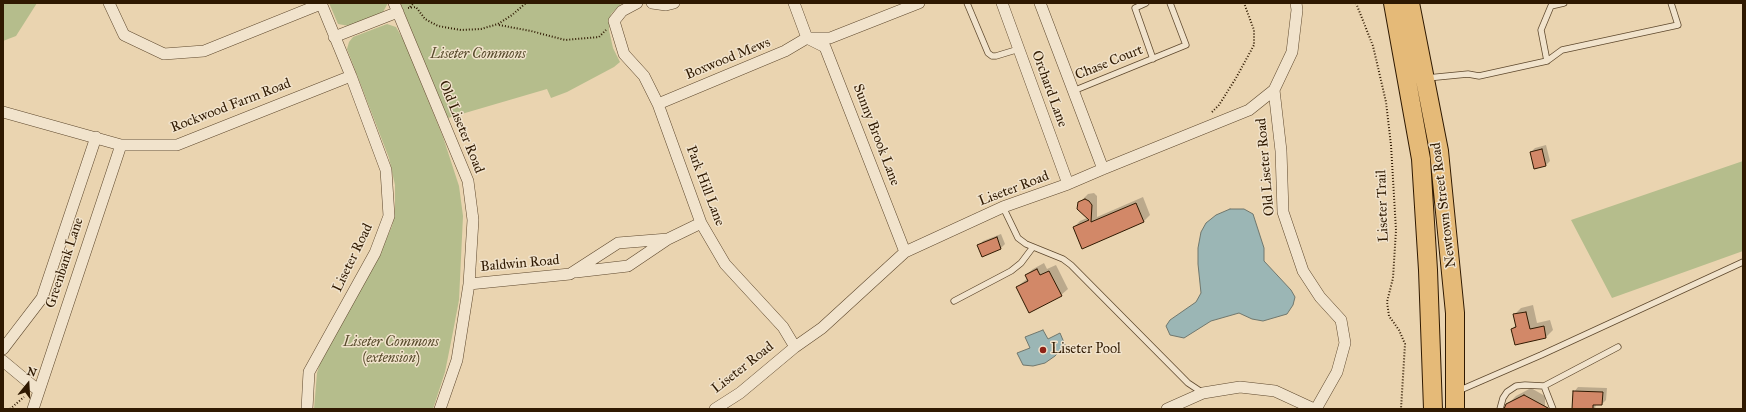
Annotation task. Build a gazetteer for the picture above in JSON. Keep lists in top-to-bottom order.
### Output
{
  "streets": {
    "main road": ["Newtown Street Road"],
    "street": [
      "Boxwood Mews",
      "Orchard Lane",
      "Rockwood Farm Road",
      "Old Liseter Road",
      "Sunny Brook Lane",
      "Park Hill Lane",
      "Liseter Road",
      "Greenbank Lane",
      "Baldwin Road"
    ],
    "lane": ["Chase Court"],
    "path": ["Liseter Trail"]
  },
  "crossings": [
    ["Boxwood Mews", "Sunny Brook Lane"],
    ["Boxwood Mews", "Park Hill Lane"],
    ["Chase Court", "Orchard Lane"],
    ["Orchard Lane", "Liseter Road"],
    ["Rockwood Farm Road", "Liseter Road"],
    ["Rockwood Farm Road", "Greenbank Lane"],
    ["Old Liseter Road", "Liseter Road"],
    ["Old Liseter Road", "Baldwin Road"],
    ["Sunny Brook Lane", "Liseter Road"],
    ["Park Hill Lane", "Liseter Road"],
    ["Park Hill Lane", "Baldwin Road"]
  ],
  "parks": ["Liseter Commons", "Liseter Commons (extension)"],
  "places": ["Liseter Pool"],
  "north": "top"
}
